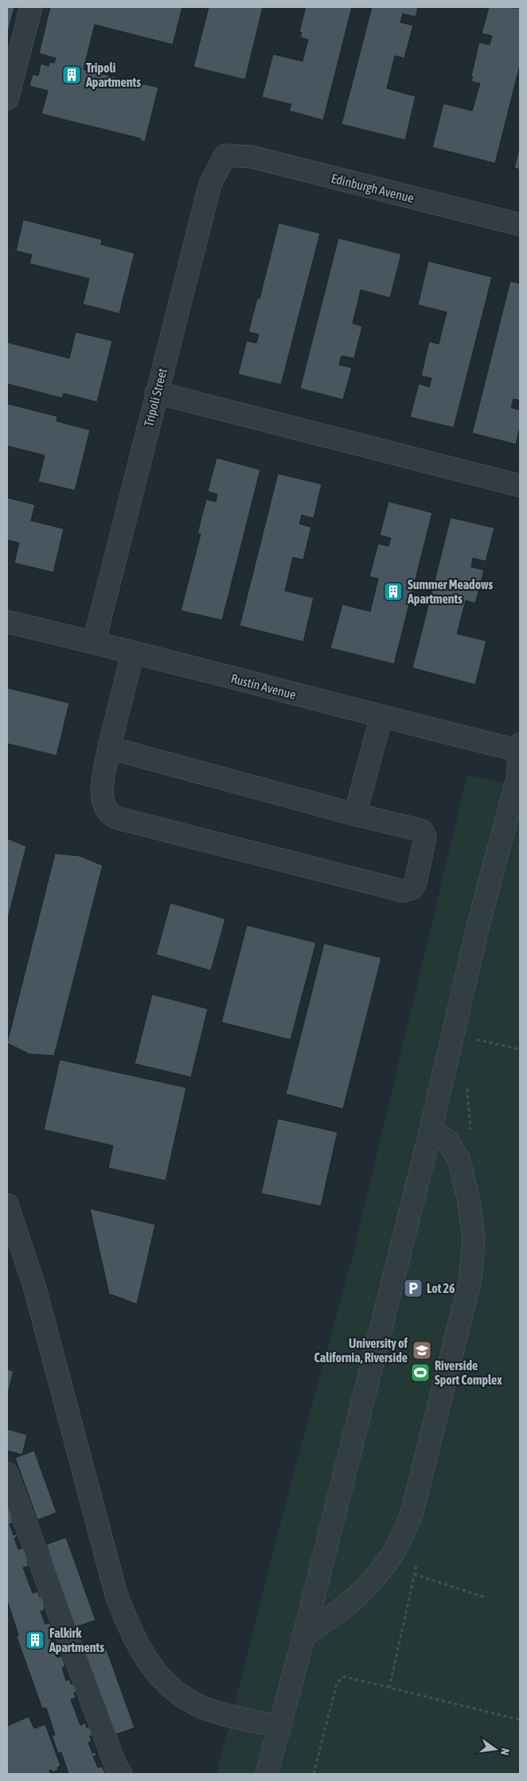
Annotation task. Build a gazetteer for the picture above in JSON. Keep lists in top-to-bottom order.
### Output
{
  "streets": {
    "street": ["Edinburgh Avenue", "Tripoli Street", "Rustin Avenue"]
  },
  "crossings": [
    ["Edinburgh Avenue", "Tripoli Street"],
    ["Tripoli Street", "Rustin Avenue"]
  ],
  "places": {
    "building": ["Tripoli Apartments", "Summer Meadows Apartments", "Falkirk Apartments"],
    "parking": ["Lot 26"],
    "school or university": ["University of California, Riverside"],
    "sports": ["Riverside Sport Complex"]
  },
  "north": "right"
}
